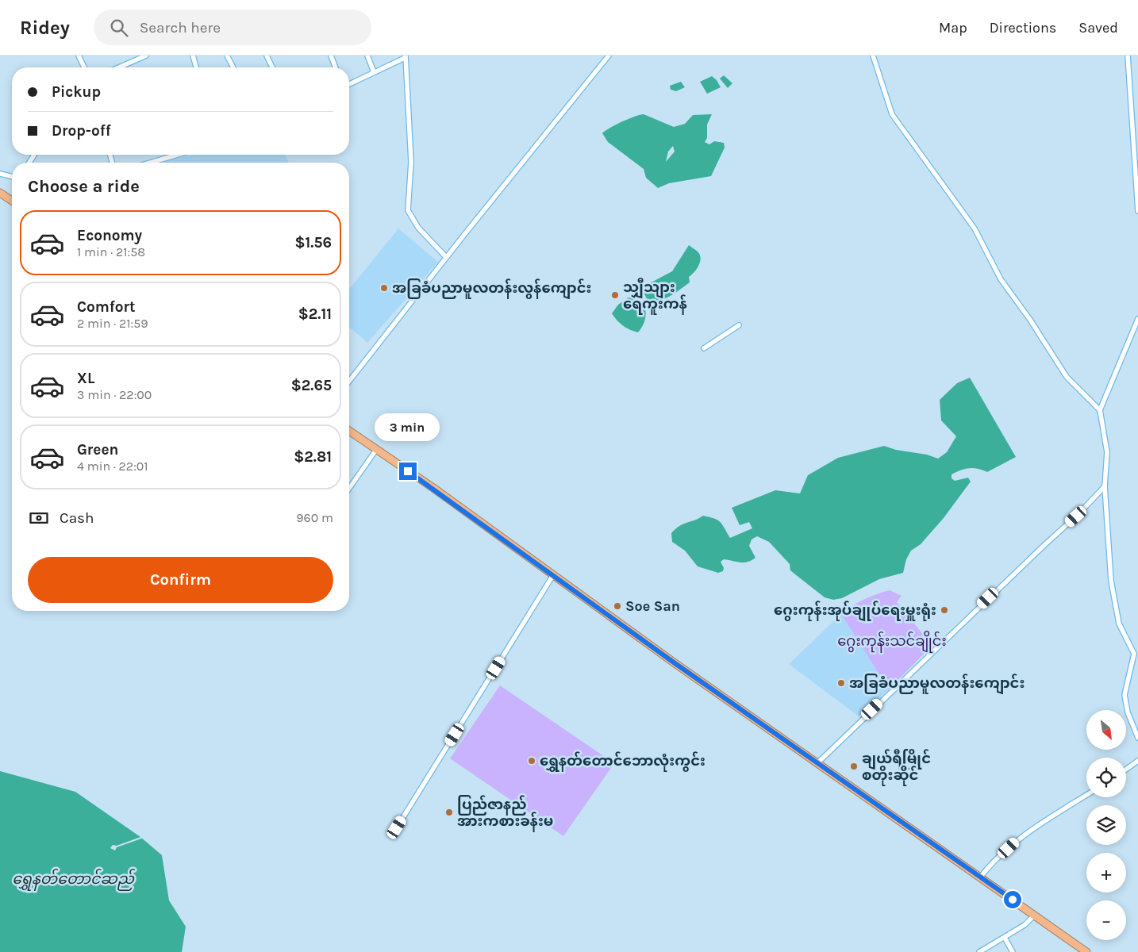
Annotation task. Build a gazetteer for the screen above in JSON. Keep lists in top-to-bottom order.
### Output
{
  "water": ["ရွှေနတ်တောင်ဆည်"],
  "parks": ["ဂွေးကုန်းသင်ချိုင်း"],
  "places": [
    "အခြခံပညာမူလတန်းလွန်ကျောင်း",
    "သျှီသျား ရေကူးကန်",
    "Soe San",
    "ဂွေးကုန်းအုပ်ချုပ်ရေးမှူးရုံး",
    "အခြခံပညာမူလတန်းကျောင်း",
    "ရွှေနတ်တောင်ဘောလုံးကွင်း",
    "ချယ်ရီမြိုင် စတိုးဆိုင်",
    "ပြည်ဇာနည် အားကစားခန်းမ"
  ],
  "north": "bottom right",
  "page": {
    "header": "Ridey",
    "search": "Search here",
    "nav": ["Map", "Directions", "Saved"],
    "banner": ["Pickup", "Drop-off"],
    "heading": "Choose a ride",
    "list": [
      {
        "name": "Economy",
        "note": "1 min · 21:58",
        "value": "$1.56"
      },
      {
        "name": "Comfort",
        "note": "2 min · 21:59",
        "value": "$2.11"
      },
      {
        "name": "XL",
        "note": "3 min · 22:00",
        "value": "$2.65"
      },
      {
        "name": "Green",
        "note": "4 min · 22:01",
        "value": "$2.81"
      }
    ],
    "bubble": "3 min",
    "pay": ["Cash", "960 m"],
    "buttons": "Confirm",
    "map_buttons": ["+", "−"]
  }
}
